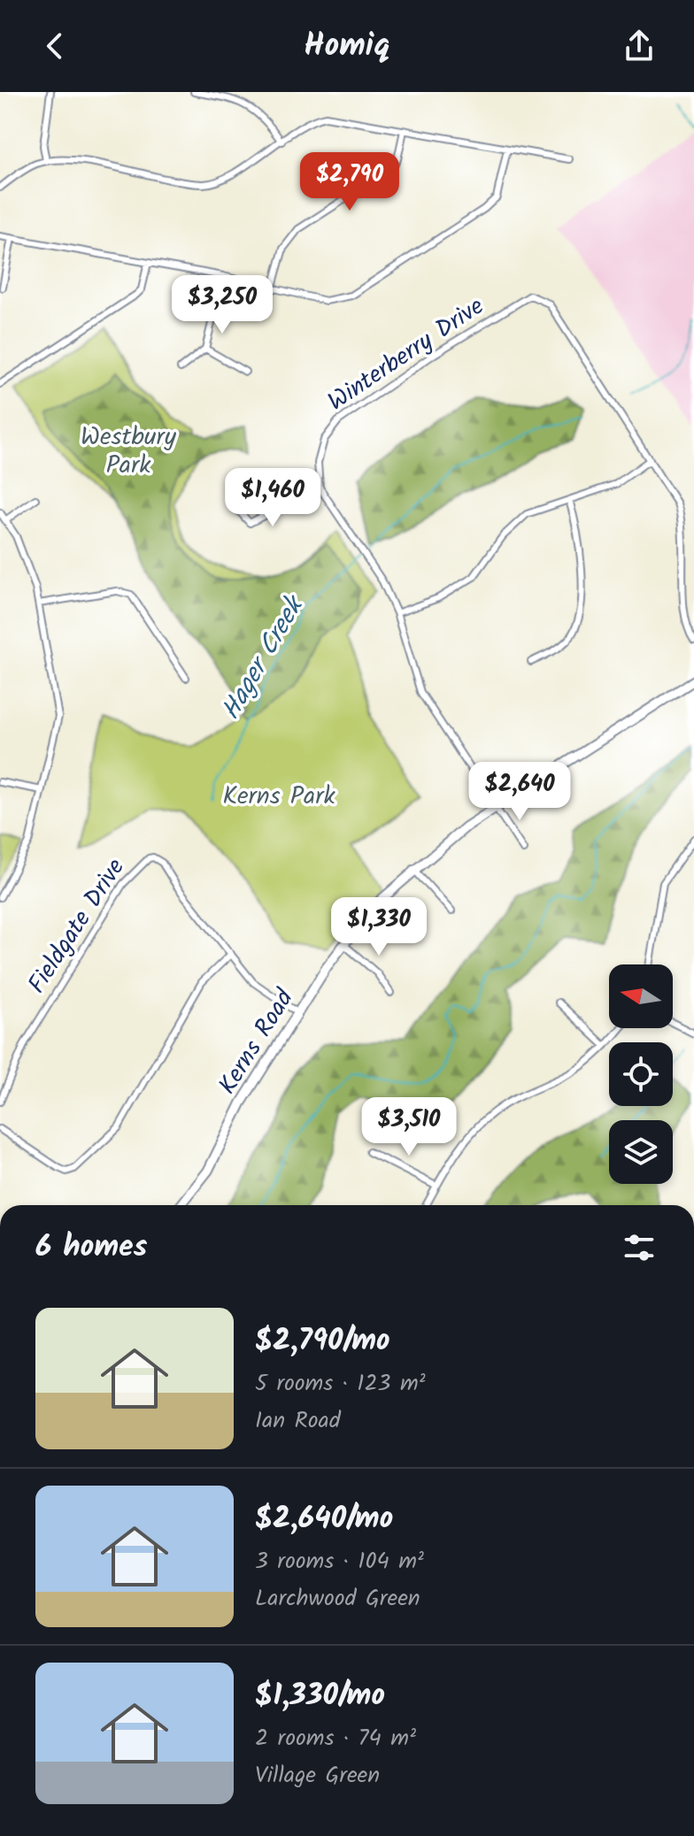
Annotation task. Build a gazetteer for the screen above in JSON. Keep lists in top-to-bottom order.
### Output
{
  "streets": {
    "street": ["Winterberry Drive", "Fieldgate Drive", "Kerns Road"]
  },
  "crossings": [
    ["Fieldgate Drive", "Kerns Road"]
  ],
  "water": ["Hager Creek"],
  "parks": ["Westbury Park", "Kerns Park"],
  "north": "left",
  "page": {
    "header": "Homiq",
    "price": [
      "$2,790",
      "$3,250",
      "$1,460",
      "$2,640",
      "$1,330",
      "$3,510"
    ],
    "heading": "6 homes",
    "list": [
      {
        "name": "$2,790/mo",
        "note": "5 rooms · 123 m² · Ian Road"
      },
      {
        "name": "$2,640/mo",
        "note": "3 rooms · 104 m² · Larchwood Green"
      },
      {
        "name": "$1,330/mo",
        "note": "2 rooms · 74 m² · Village Green"
      }
    ]
  }
}
